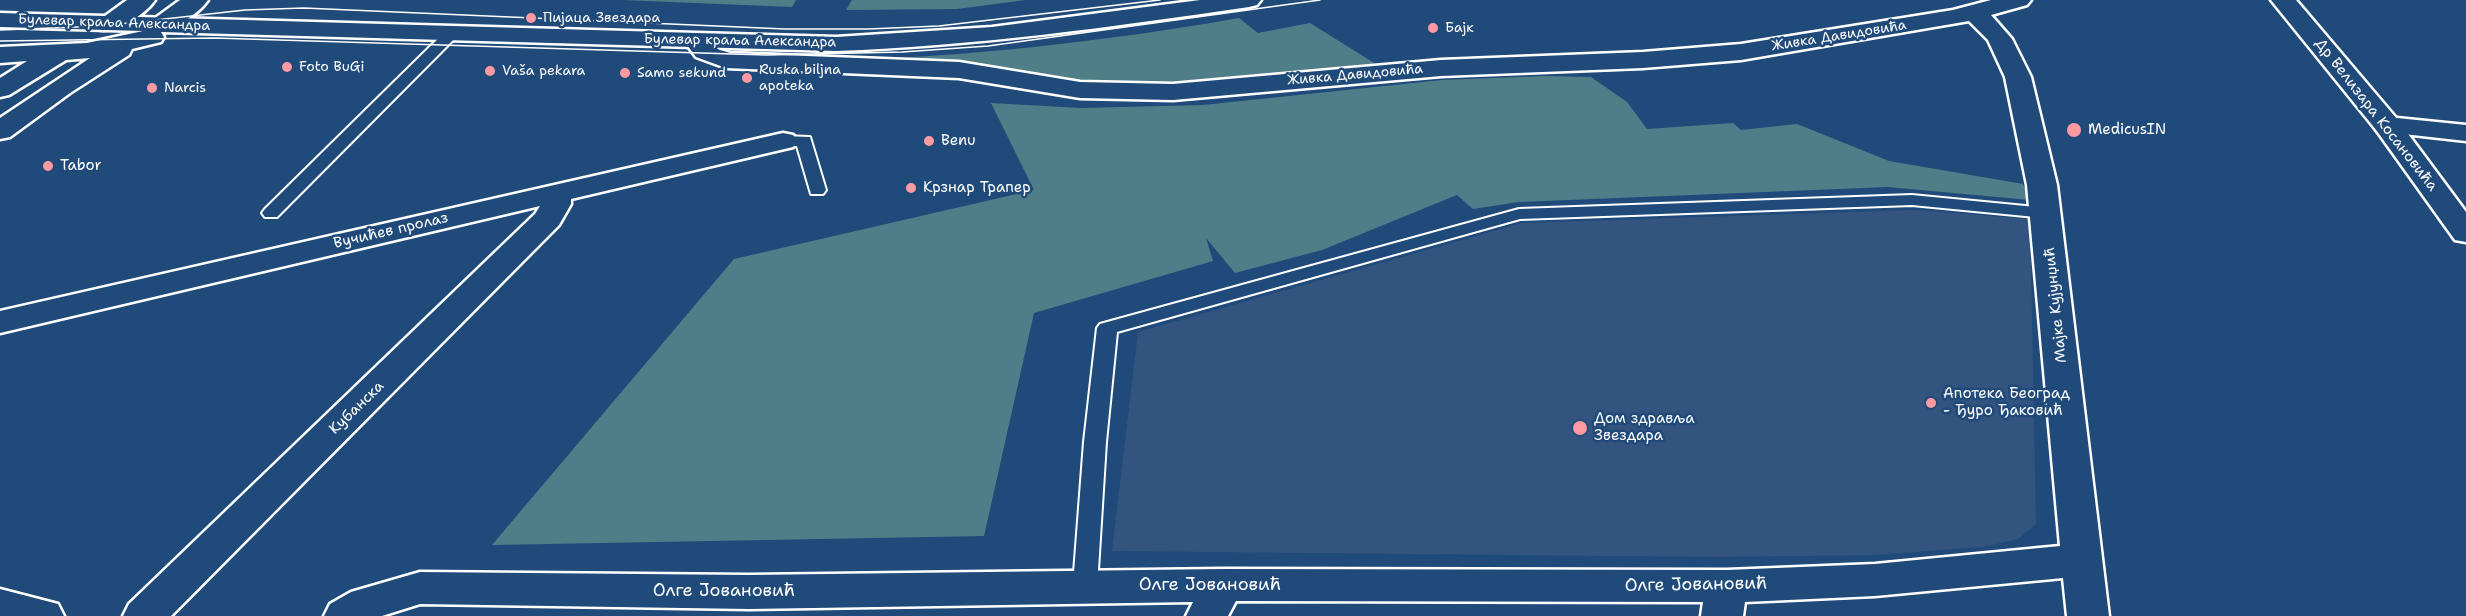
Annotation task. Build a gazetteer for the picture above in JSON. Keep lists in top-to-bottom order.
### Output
{
  "streets": {
    "street": [
      "Булевар краља Александра",
      "Живка Давидовића",
      "Др Велизара Косановића",
      "Вучићев пролаз",
      "Мајке Кујунџић",
      "Кубанска",
      "Олге Јовановић"
    ]
  },
  "crossings": [
    ["Булевар краља Александра", "Живка Давидовића"],
    ["Живка Давидовића", "Мајке Кујунџић"],
    ["Вучићев пролаз", "Кубанска"],
    ["Мајке Кујунџић", "Олге Јовановић"]
  ],
  "places": [
    "Пијаца Звездара",
    "Бајк",
    "Foto BuGi",
    "Vaša pekara",
    "Samo sekund",
    "Ruska biljna apoteka",
    "Narcis",
    "MedicusIN",
    "Benu",
    "Tabor",
    "Крзнар Трапер",
    "Апотека Београд - Ђуро Ђаковић",
    "Дом здравља Звездара"
  ]
}
